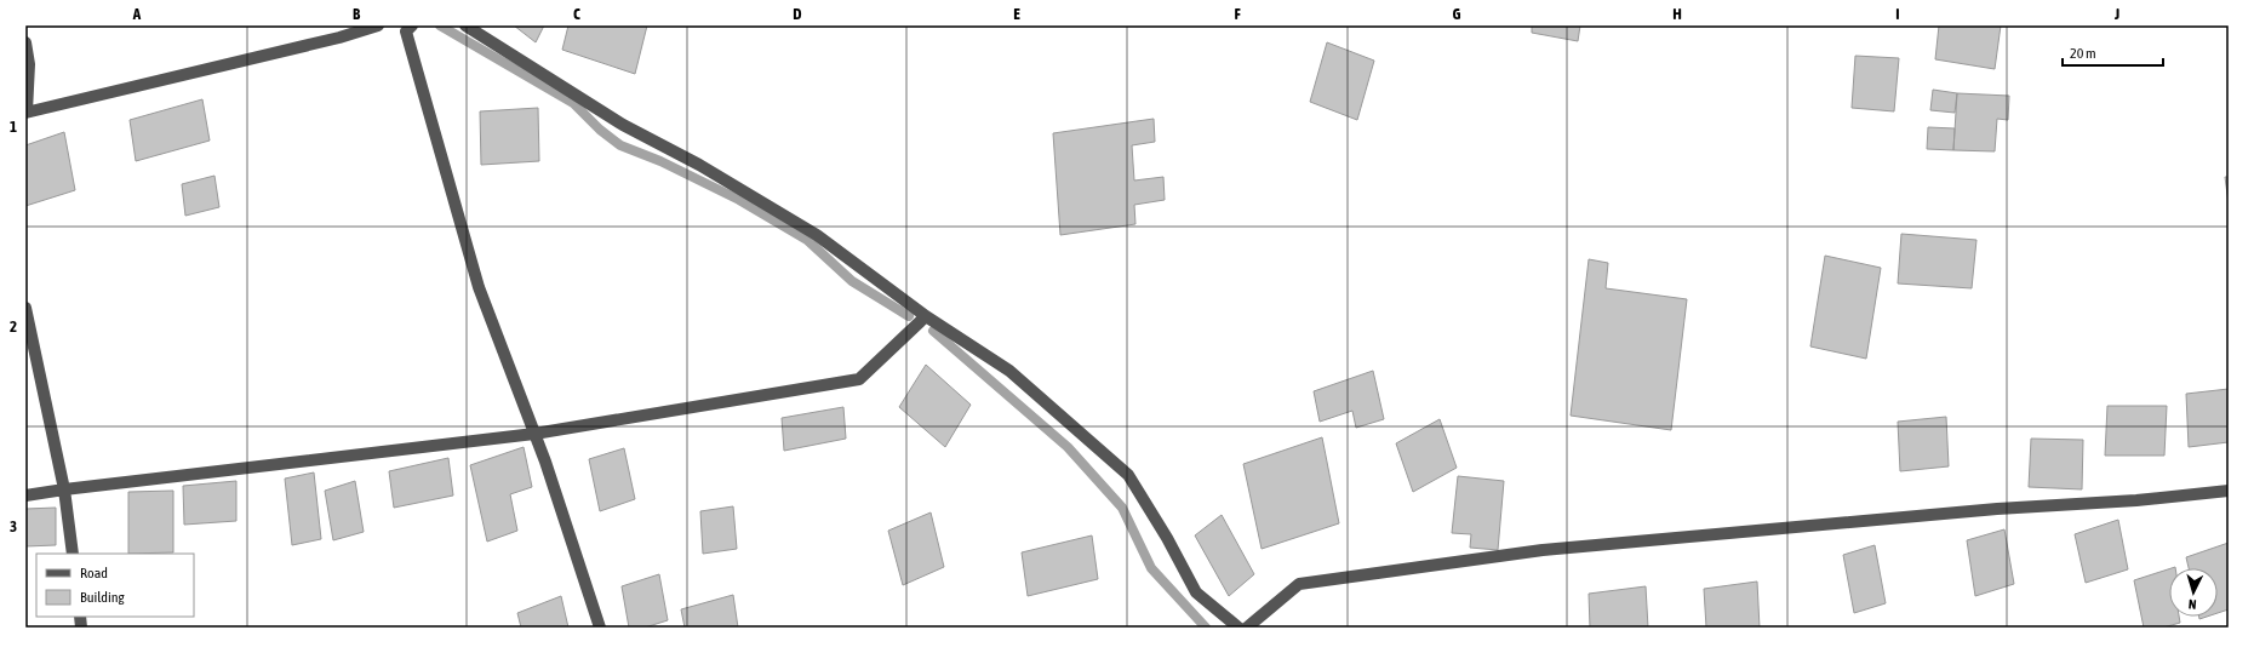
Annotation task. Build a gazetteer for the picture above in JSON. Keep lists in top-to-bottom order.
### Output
{
  "legend": ["Road", "Building"],
  "scale_bar": "20 m",
  "north": "bottom",
  "grid": {
    "columns": [
      "A",
      "B",
      "C",
      "D",
      "E",
      "F",
      "G",
      "H",
      "I",
      "J"
    ],
    "rows": ["1", "2", "3"]
  }
}
